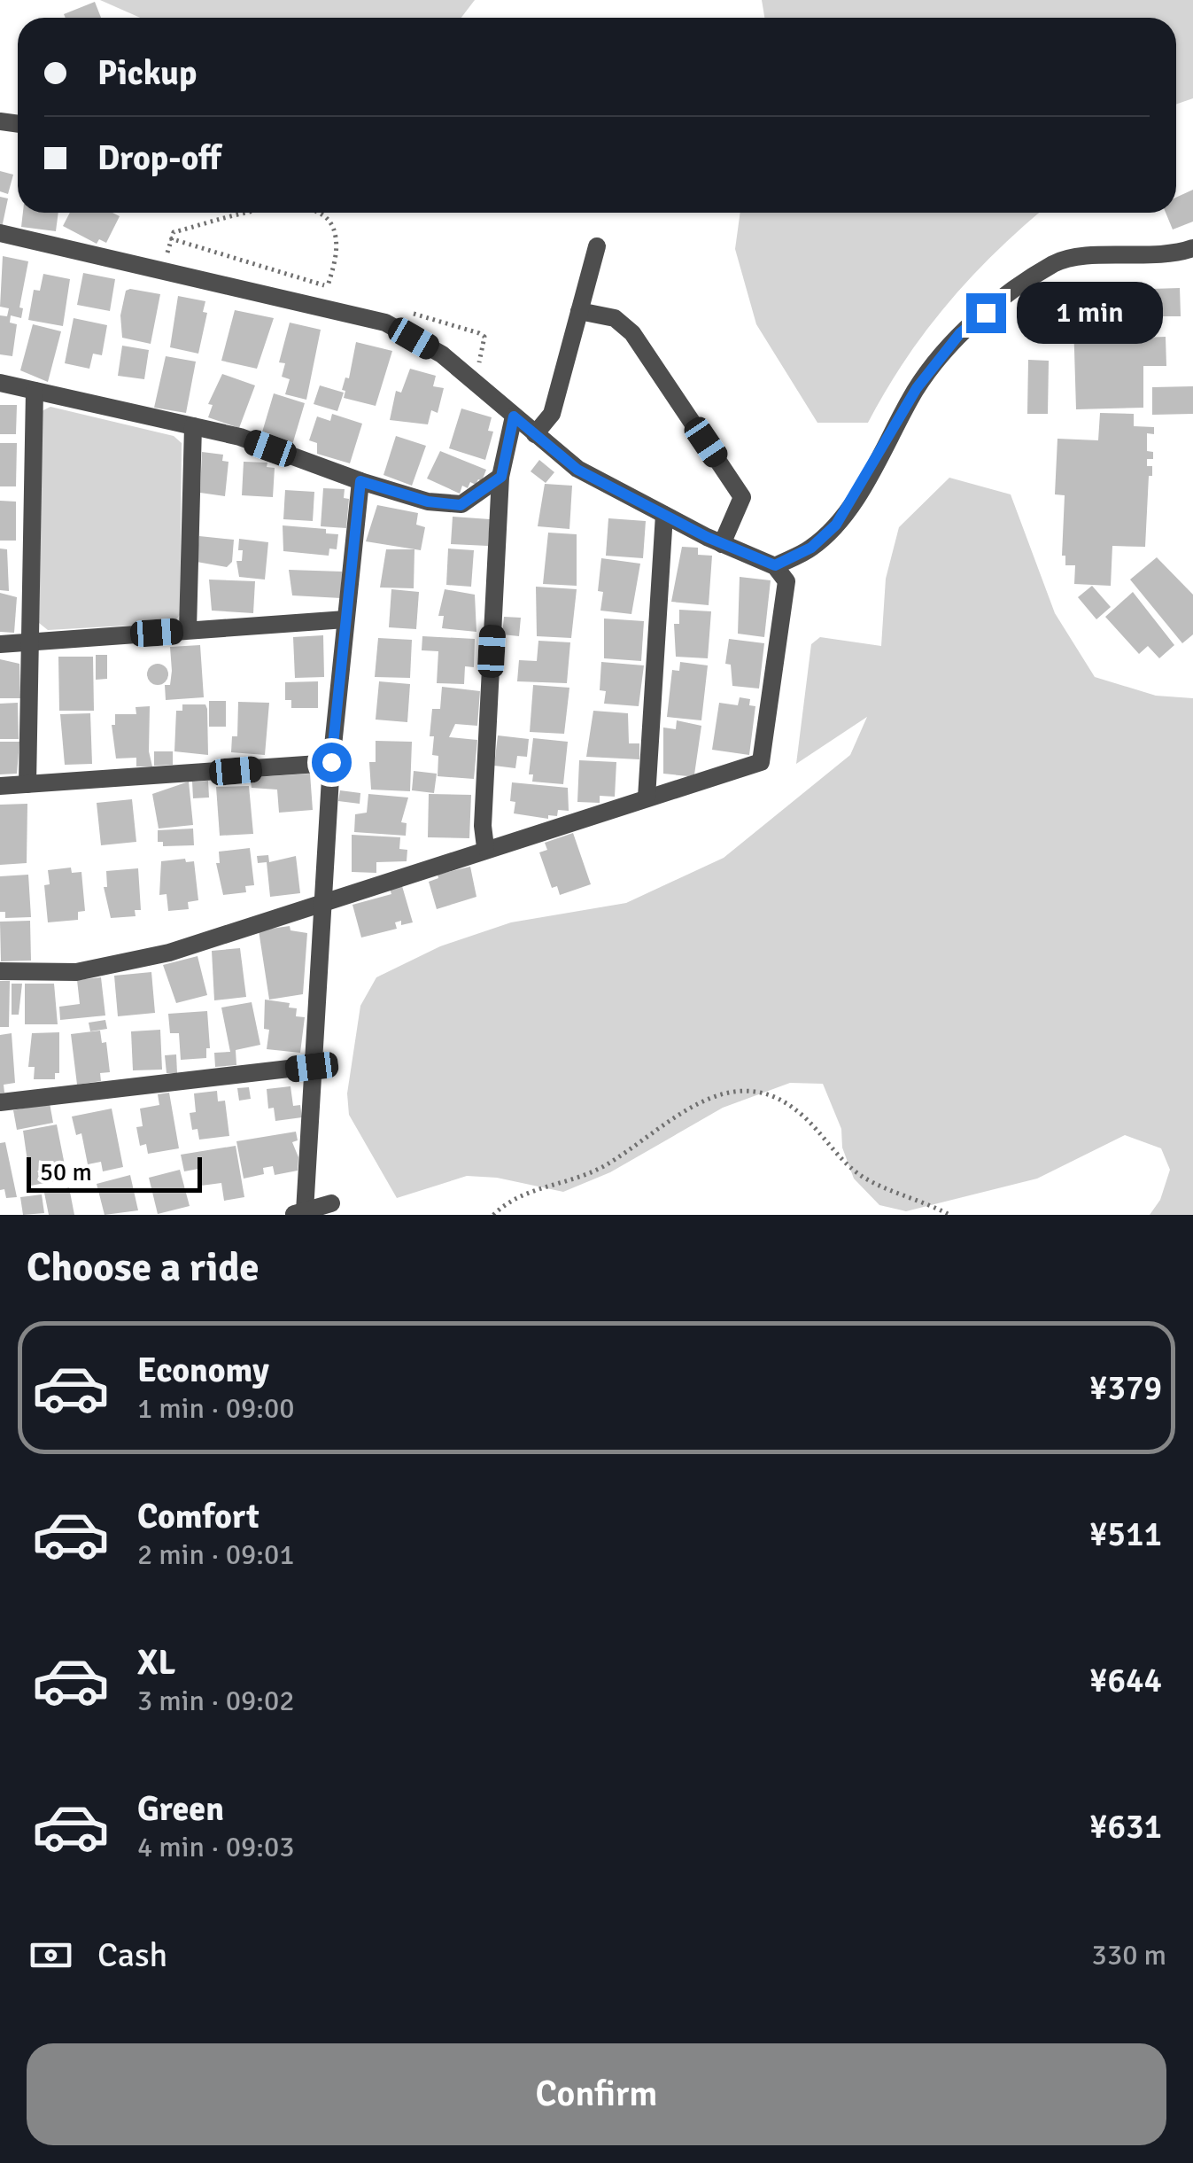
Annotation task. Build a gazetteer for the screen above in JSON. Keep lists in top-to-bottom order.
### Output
{
  "scale_bar": "50 m",
  "page": {
    "banner": ["Pickup", "Drop-off"],
    "bubble": "1 min",
    "scale": "50 m",
    "heading": "Choose a ride",
    "list": [
      {
        "name": "Economy",
        "note": "1 min · 09:00",
        "value": "¥379"
      },
      {
        "name": "Comfort",
        "note": "2 min · 09:01",
        "value": "¥511"
      },
      {
        "name": "XL",
        "note": "3 min · 09:02",
        "value": "¥644"
      },
      {
        "name": "Green",
        "note": "4 min · 09:03",
        "value": "¥631"
      }
    ],
    "pay": ["Cash", "330 m"],
    "buttons": "Confirm"
  }
}
